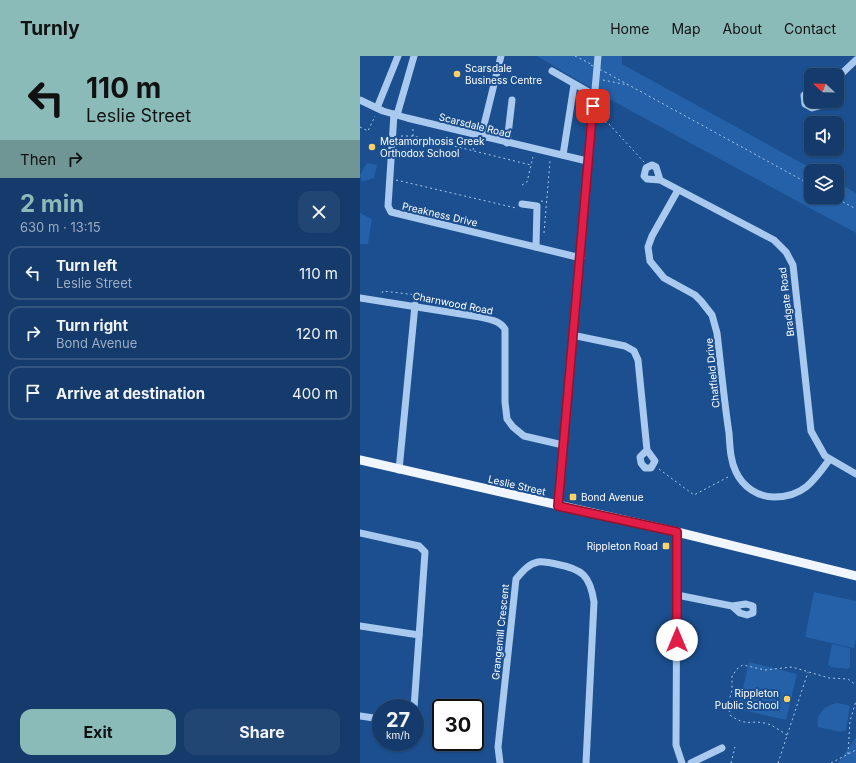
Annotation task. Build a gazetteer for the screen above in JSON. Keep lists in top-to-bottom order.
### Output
{
  "streets": {
    "main road": ["Leslie Street"],
    "street": [
      "Scarsdale Road",
      "Preakness Drive",
      "Bradgate Road",
      "Charnwood Road",
      "Chatfield Drive",
      "Grangemill Crescent"
    ]
  },
  "crossings": [
    ["Scarsdale Road", "Preakness Drive"],
    ["Bradgate Road", "Chatfield Drive"]
  ],
  "places": {
    "other": ["Scarsdale Business Centre", "Metamorphosis Greek Orthodox School", "Rippleton Public School"],
    "transit": ["Bond Avenue", "Rippleton Road"]
  },
  "north": "left",
  "page": {
    "header": "Turnly",
    "nav": [
      "Home",
      "Map",
      "About",
      "Contact"
    ],
    "turn": ["110 m", "Leslie Street"],
    "then": "Then",
    "heading": ["2 min", "630 m · 13:15"],
    "list": [
      {
        "name": "Turn left",
        "note": "Leslie Street",
        "value": "110 m"
      },
      {
        "name": "Turn right",
        "note": "Bond Avenue",
        "value": "120 m"
      },
      {
        "name": "Arrive at destination",
        "value": "400 m"
      }
    ],
    "speed": "27 km/h",
    "limit": "30",
    "buttons": ["Exit", "Share"]
  }
}
